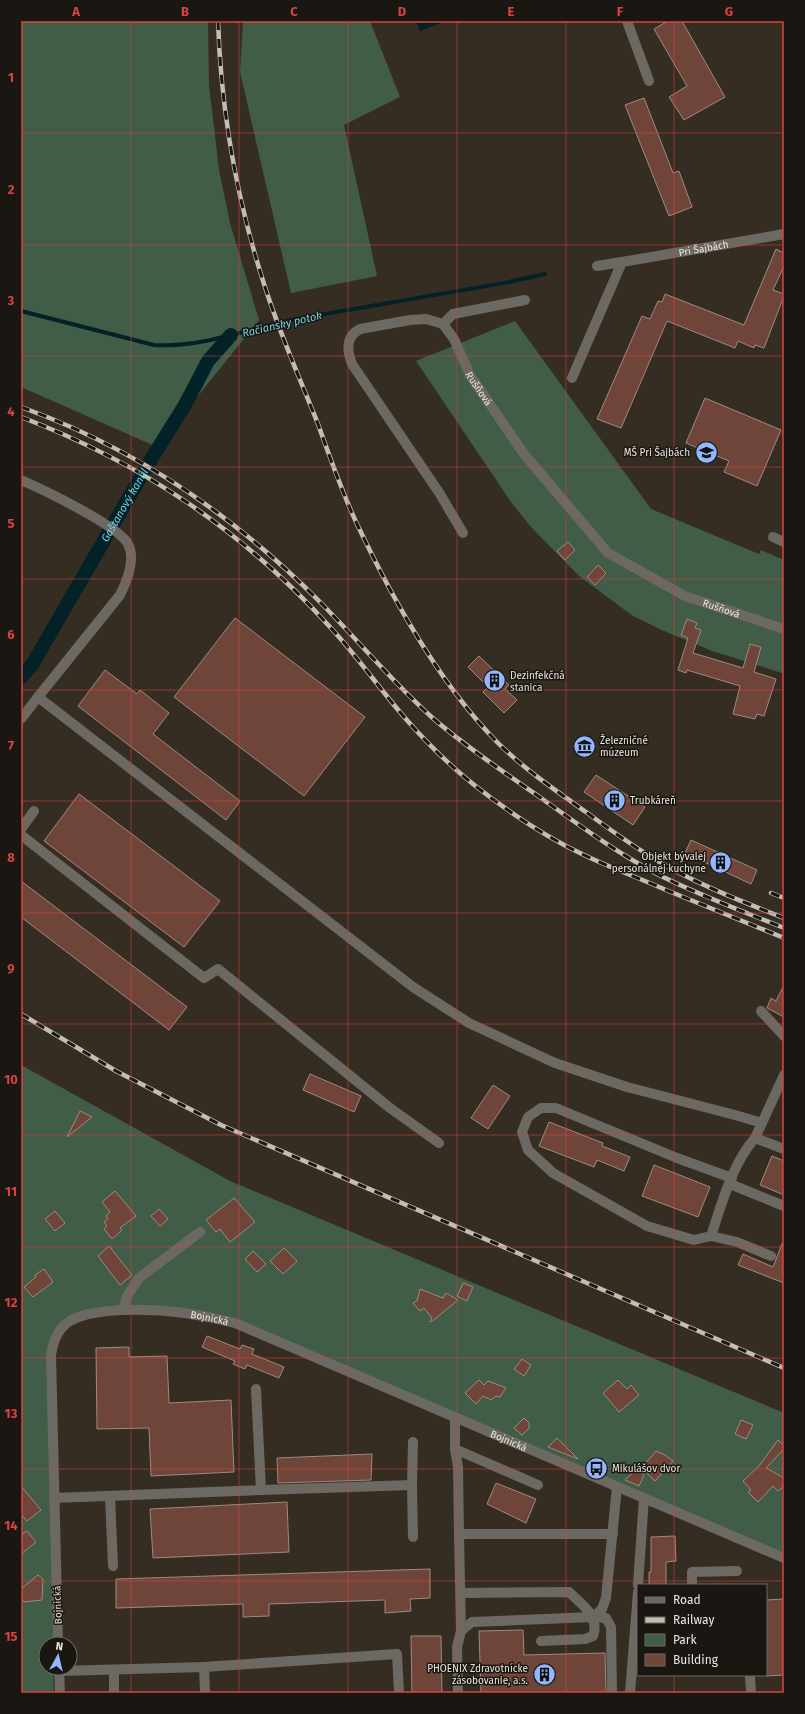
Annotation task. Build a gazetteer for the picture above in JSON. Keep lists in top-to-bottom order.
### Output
{
  "streets": {
    "street": ["Pri Šajbách", "Rušňová", "Bojnická"]
  },
  "water": ["Račiansky potok", "Gaštanový kanál"],
  "places": {
    "school or university": ["MŠ Pri Šajbách"],
    "building": [
      "Dezinfekčná stanica",
      "Trubkáreň",
      "Objekt bývalej personálnej kuchyne",
      "PHOENIX Zdravotnícke zásobovanie, a.s."
    ],
    "museum": ["Železničné múzeum"],
    "bus stop": ["Mikulášov dvor"]
  },
  "legend": [
    "Road",
    "Railway",
    "Park",
    "Building"
  ],
  "north": "top",
  "grid": {
    "columns": [
      "A",
      "B",
      "C",
      "D",
      "E",
      "F",
      "G"
    ],
    "rows": [
      "1",
      "2",
      "3",
      "4",
      "5",
      "6",
      "7",
      "8",
      "9",
      "10",
      "11",
      "12",
      "13",
      "14",
      "15"
    ]
  }
}
